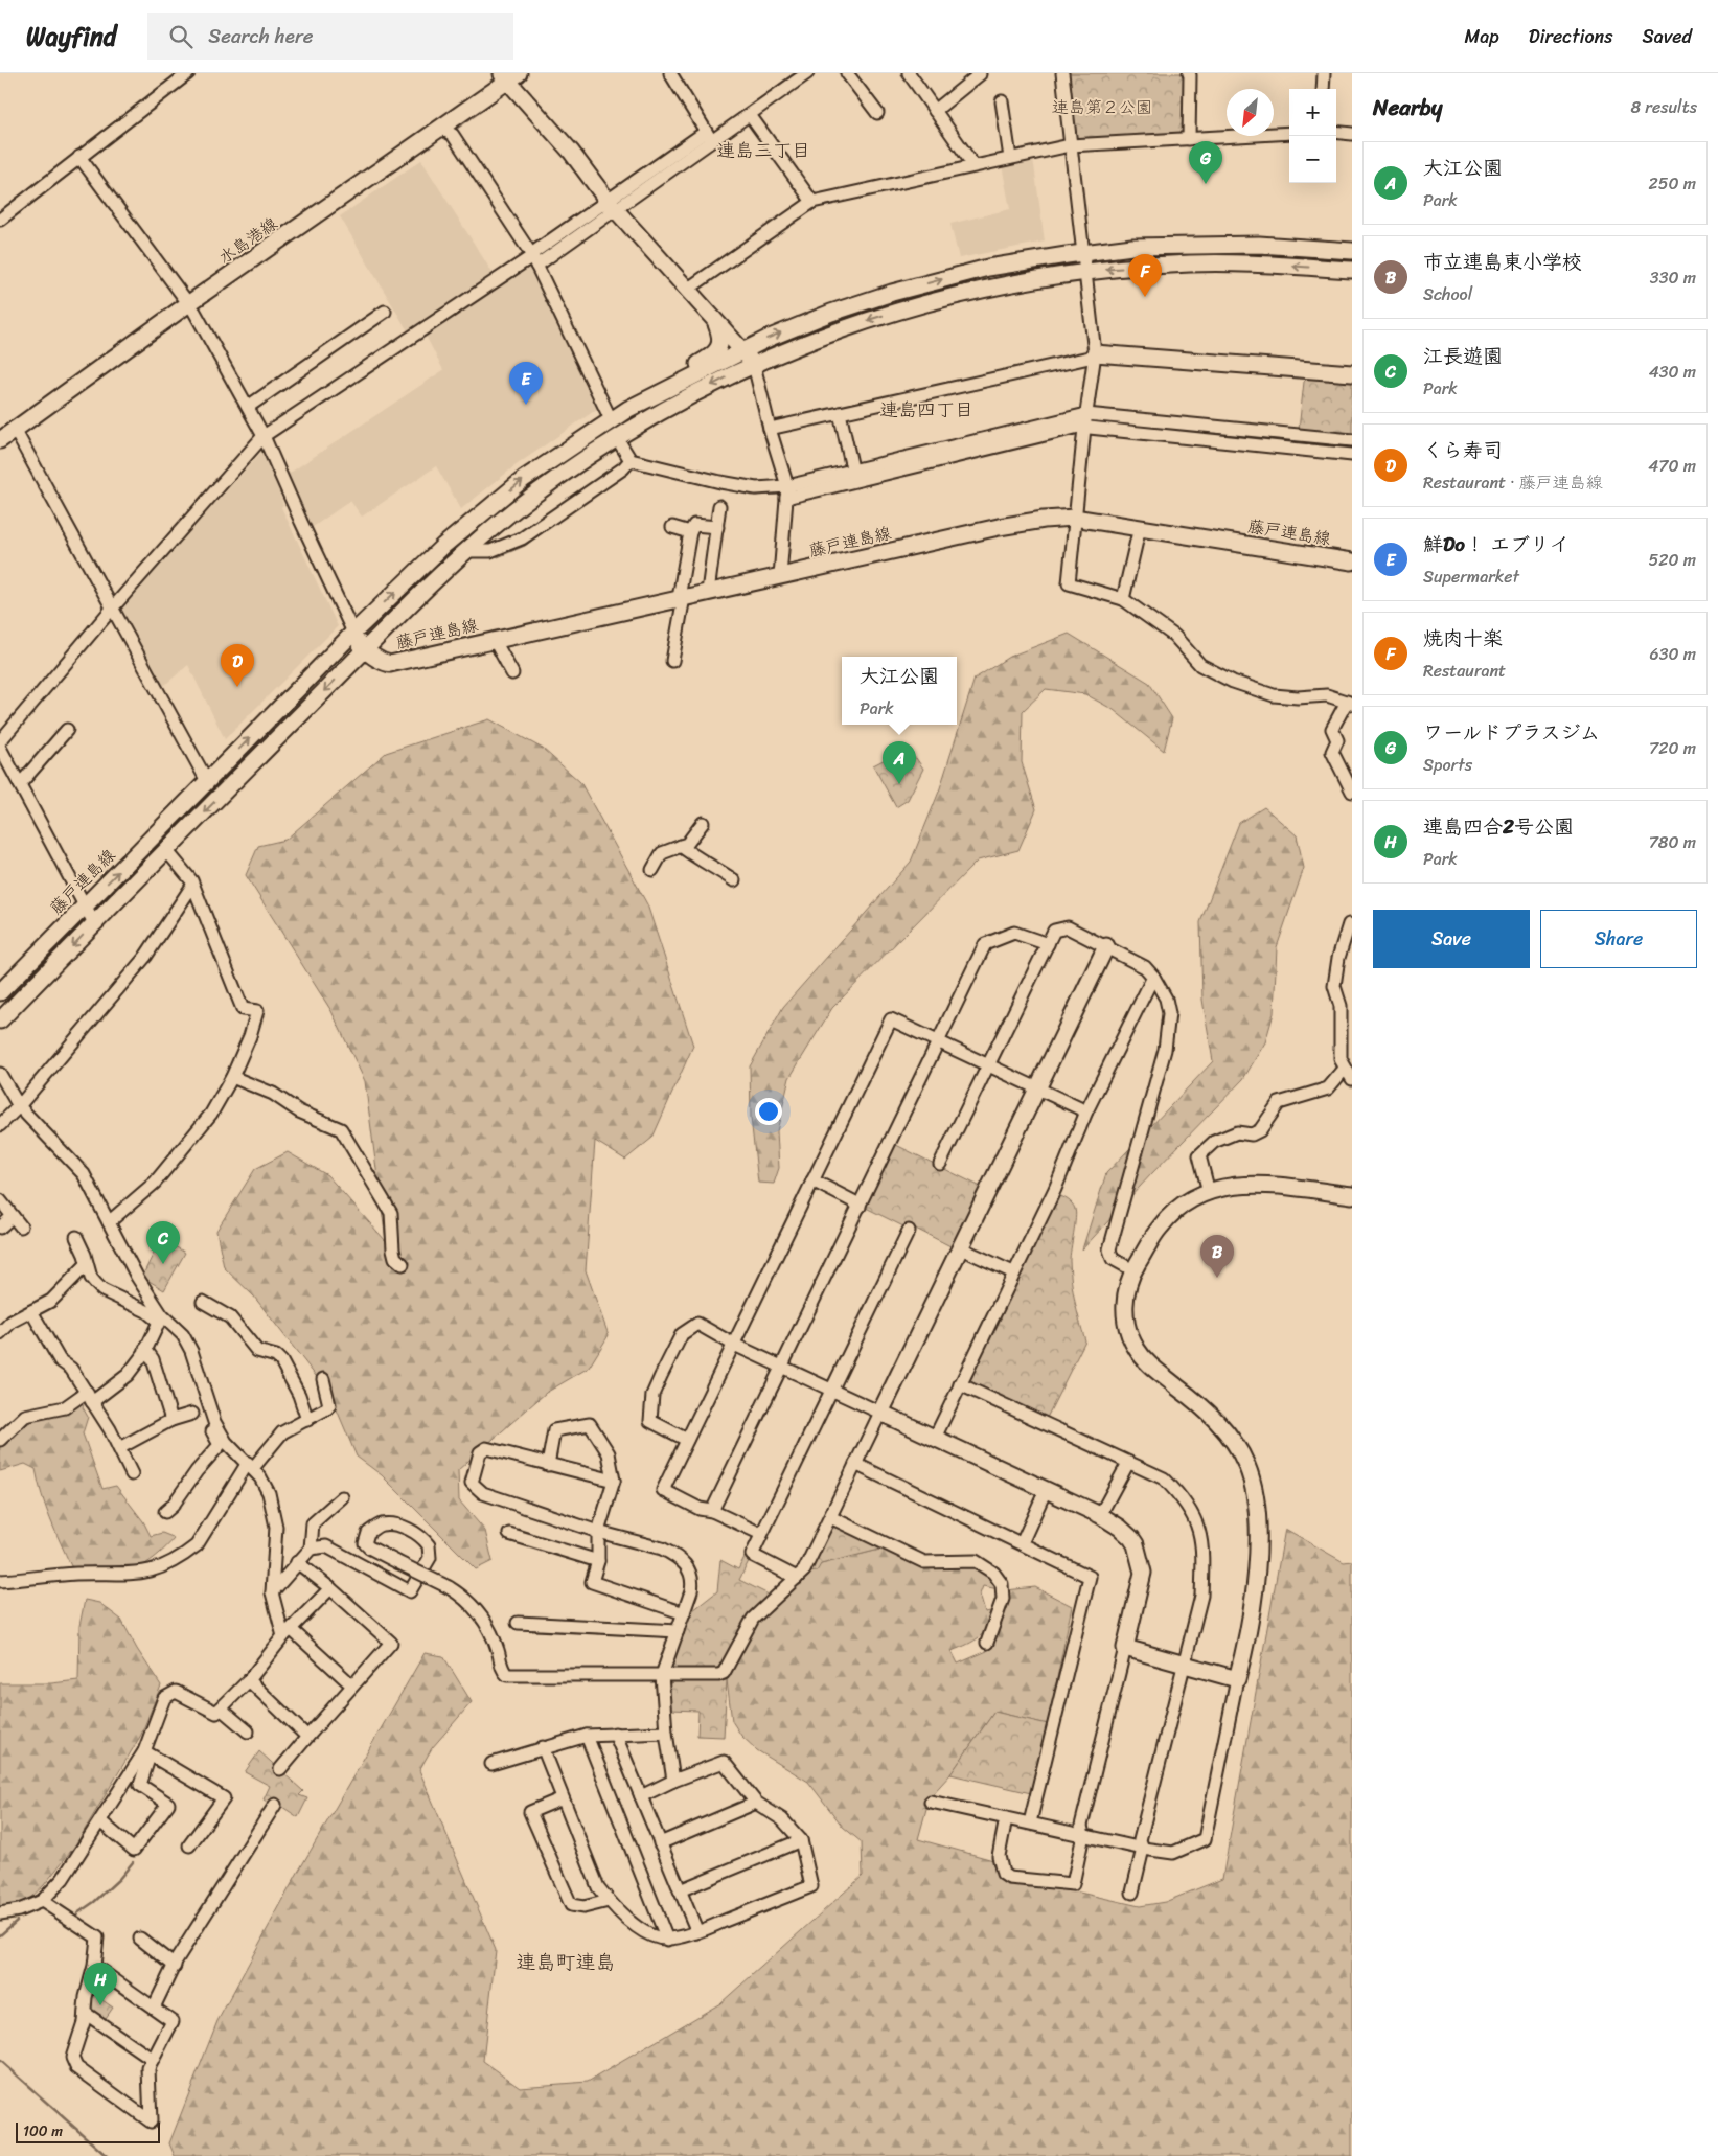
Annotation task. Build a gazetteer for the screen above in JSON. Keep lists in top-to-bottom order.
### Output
{
  "streets": {
    "street": ["水島港線", "藤戸連島線"]
  },
  "districts": ["連島三丁目", "連島四丁目", "連島町連島"],
  "parks": ["連島第２公園"],
  "scale_bar": "100 m",
  "north": "bottom left",
  "page": {
    "header": "Wayfind",
    "search": "Search here",
    "nav": ["Map", "Directions", "Saved"],
    "heading": ["Nearby", "8 results"],
    "map_buttons": ["+", "−"],
    "pins": [
      "G",
      "F",
      "E",
      "D",
      "A",
      "C",
      "B",
      "H"
    ],
    "list": [
      {
        "mark": "A",
        "name": "大江公園",
        "note": "Park",
        "value": "250 m"
      },
      {
        "mark": "B",
        "name": "市立連島東小学校",
        "note": "School",
        "value": "330 m"
      },
      {
        "mark": "C",
        "name": "江長遊園",
        "note": "Park",
        "value": "430 m"
      },
      {
        "mark": "D",
        "name": "くら寿司",
        "note": "Restaurant · 藤戸連島線",
        "value": "470 m"
      },
      {
        "mark": "E",
        "name": "鮮Do！ エブリイ",
        "note": "Supermarket",
        "value": "520 m"
      },
      {
        "mark": "F",
        "name": "焼肉十楽",
        "note": "Restaurant",
        "value": "630 m"
      },
      {
        "mark": "G",
        "name": "ワールドプラスジム",
        "note": "Sports",
        "value": "720 m"
      },
      {
        "mark": "H",
        "name": "連島四合2号公園",
        "note": "Park",
        "value": "780 m"
      }
    ],
    "popup": ["大江公園", "Park"],
    "buttons": ["Save", "Share"],
    "scale": "100 m"
  }
}
